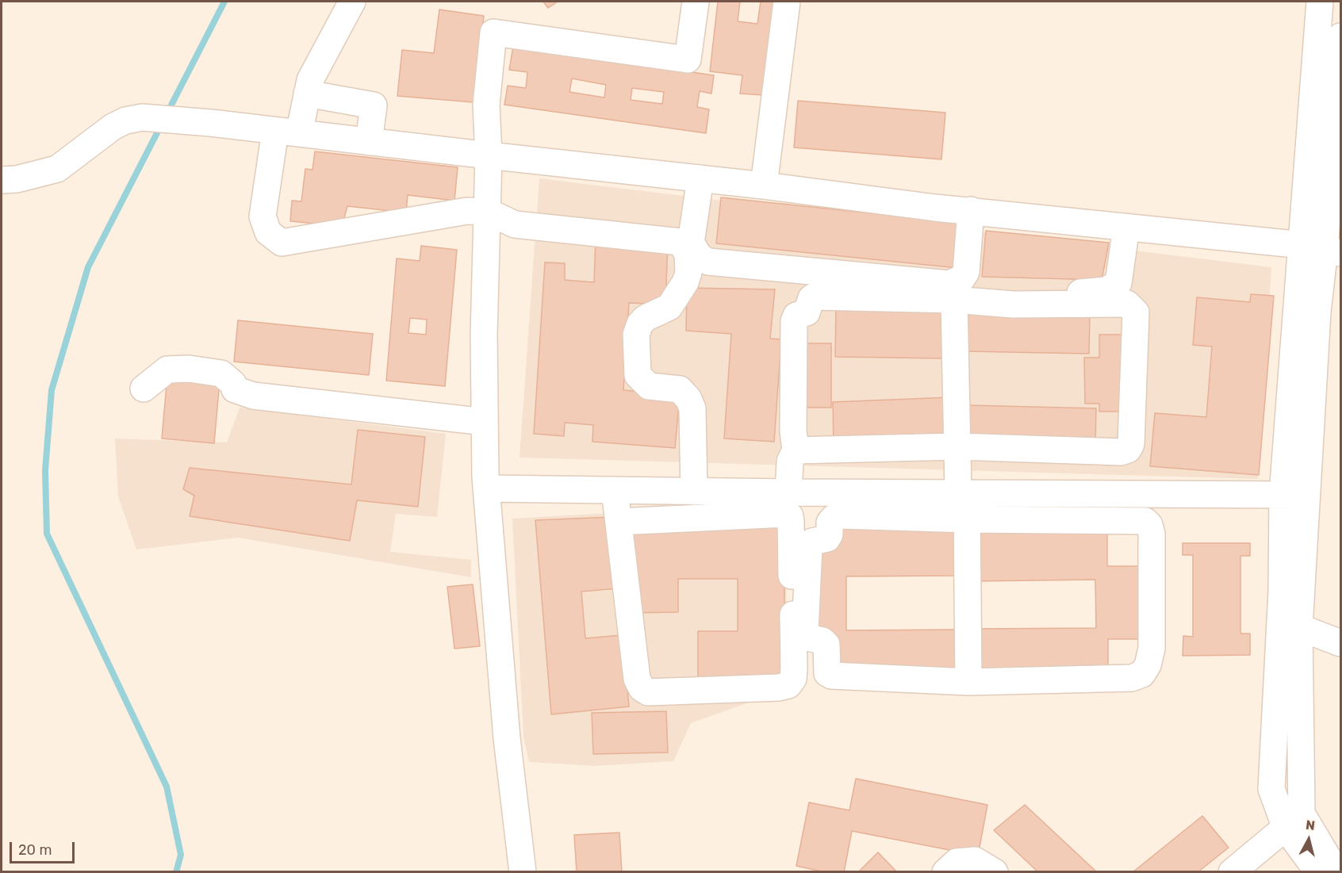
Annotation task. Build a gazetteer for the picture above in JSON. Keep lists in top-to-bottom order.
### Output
{
  "scale_bar": "20 m",
  "north": "top"
}
